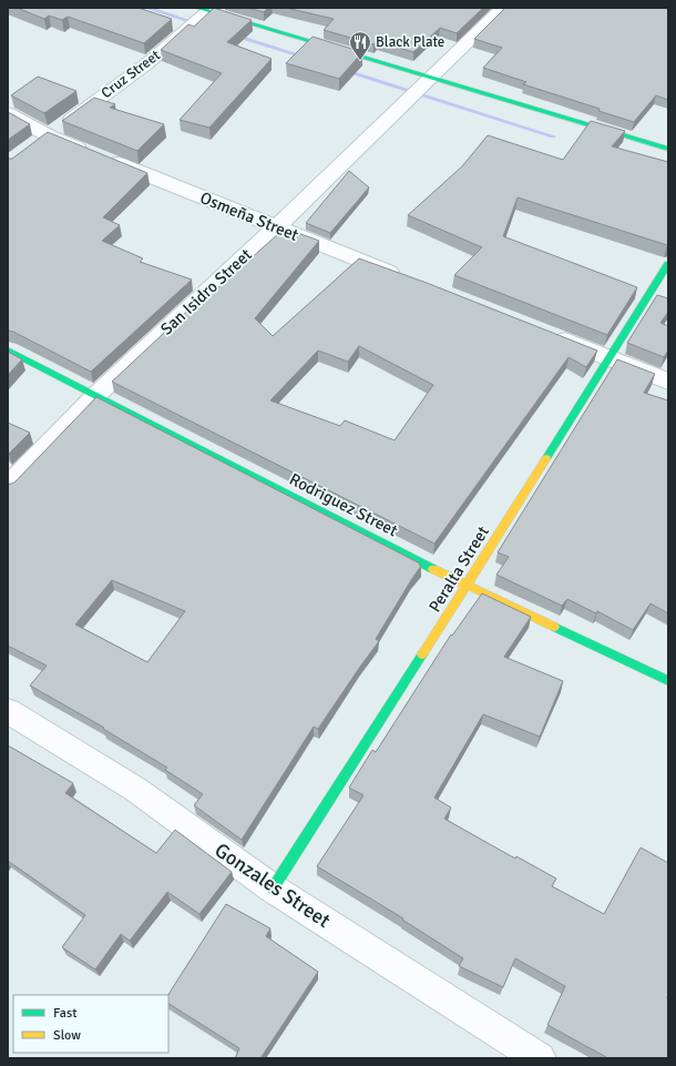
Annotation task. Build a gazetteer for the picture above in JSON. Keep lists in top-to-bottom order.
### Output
{
  "streets": {
    "street": [
      "Cruz Street",
      "Osmeña Street",
      "San Isidro Street",
      "Rodriguez Street",
      "Peralta Street",
      "Gonzales Street"
    ]
  },
  "crossings": [
    ["Cruz Street", "Osmeña Street"],
    ["Osmeña Street", "San Isidro Street"],
    ["San Isidro Street", "Rodriguez Street"],
    ["Rodriguez Street", "Peralta Street"],
    ["Peralta Street", "Gonzales Street"]
  ],
  "places": {
    "restaurant": ["Black Plate"]
  },
  "legend": ["Fast", "Slow"]
}
